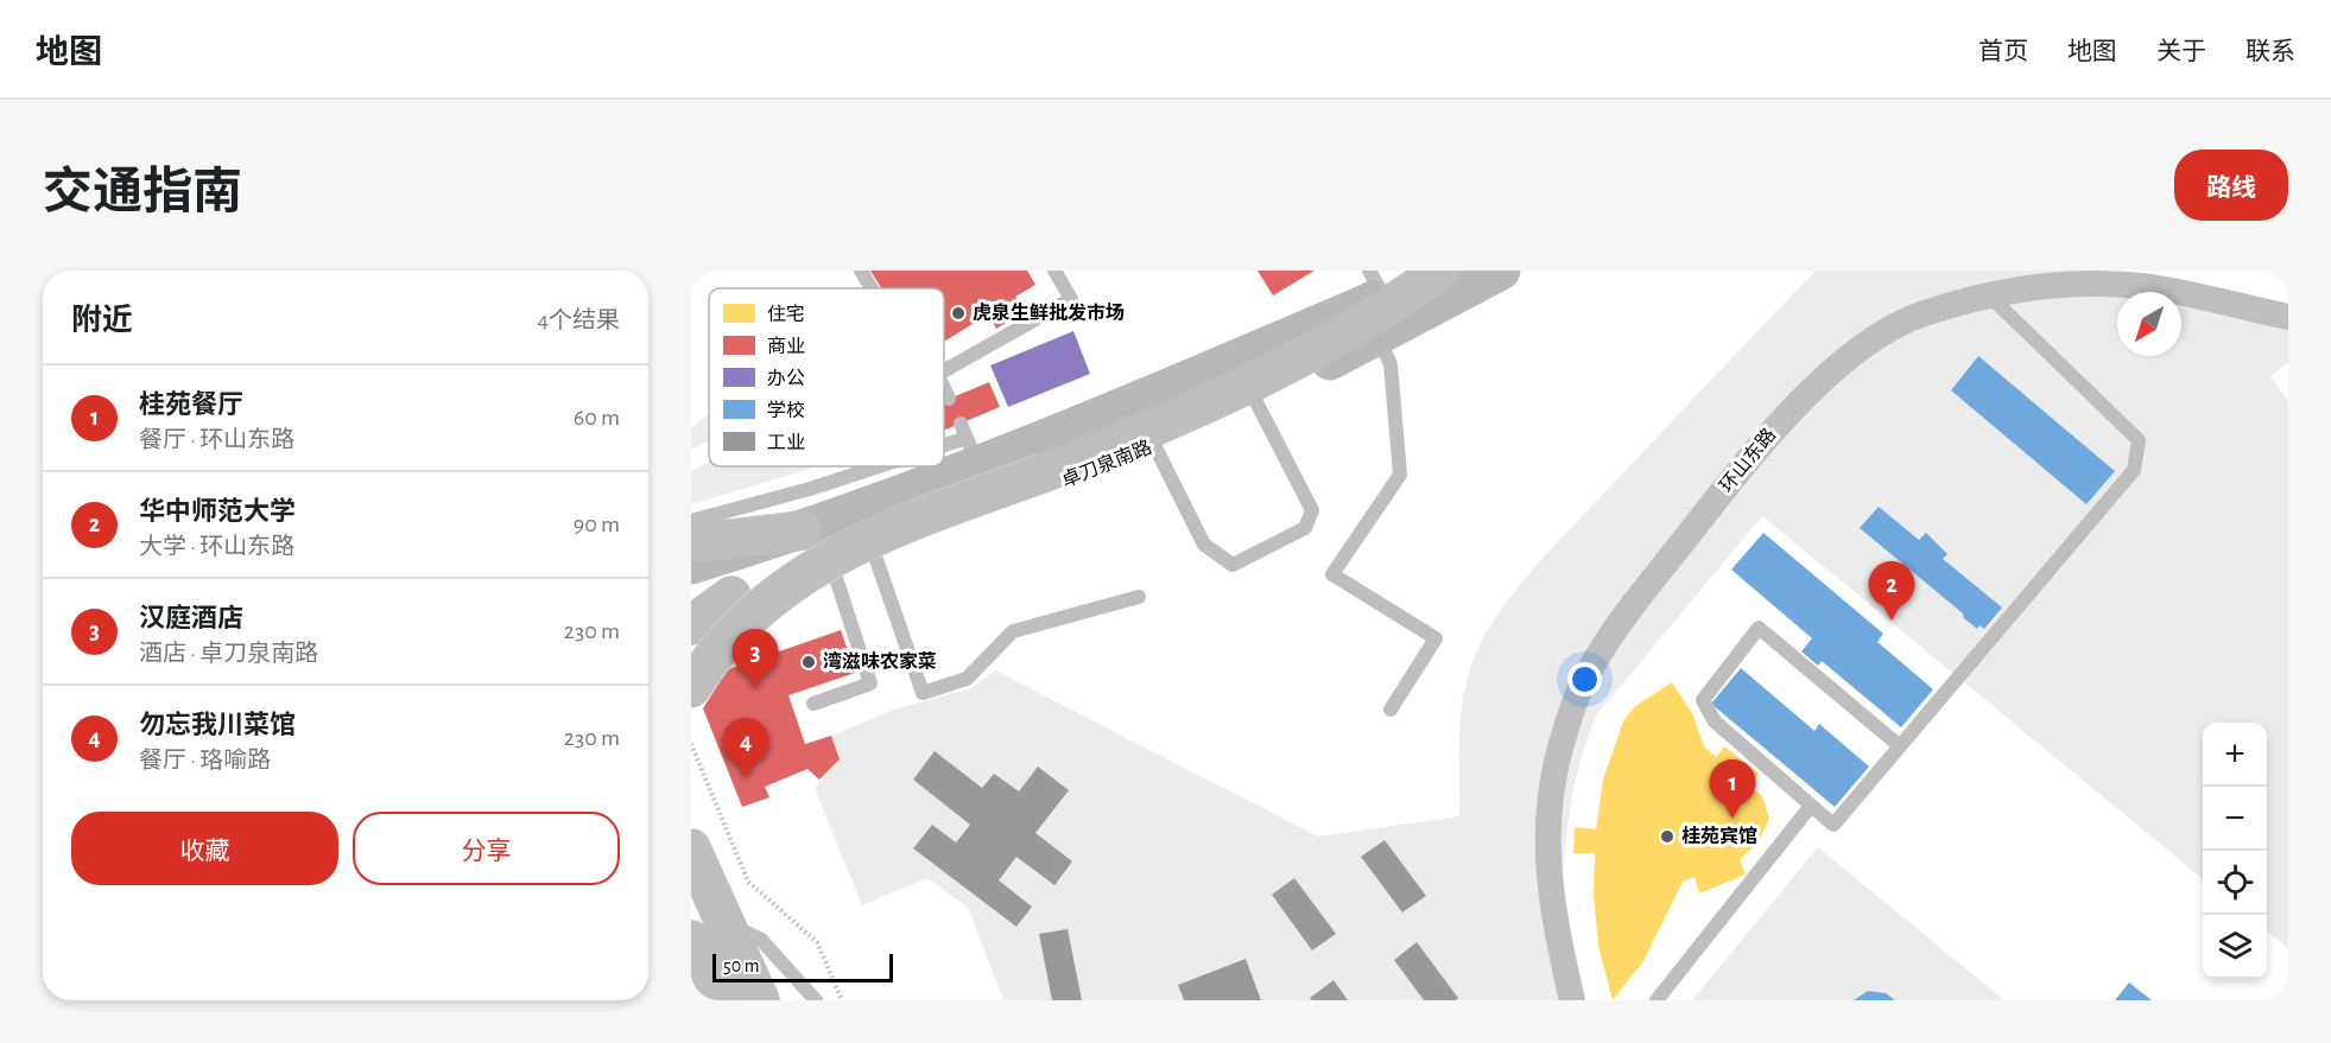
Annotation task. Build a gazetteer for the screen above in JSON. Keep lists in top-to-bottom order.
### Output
{
  "streets": {
    "main road": ["卓刀泉南路"],
    "street": ["环山东路"]
  },
  "places": ["虎泉生鲜批发市场", "湾滋味农家菜", "桂苑宾馆"],
  "legend": [
    "住宅",
    "商业",
    "办公",
    "学校",
    "工业"
  ],
  "scale_bar": "50 m",
  "north": "bottom left",
  "page": {
    "header": "地图",
    "nav": [
      "首页",
      "地图",
      "关于",
      "联系"
    ],
    "title": "交通指南",
    "buttons": [
      "路线",
      ["收藏", "分享"]
    ],
    "heading": ["附近", "4个结果"],
    "list": [
      {
        "mark": "1",
        "name": "桂苑餐厅",
        "note": "餐厅 · 环山东路",
        "value": "60 m"
      },
      {
        "mark": "2",
        "name": "华中师范大学",
        "note": "大学 · 环山东路",
        "value": "90 m"
      },
      {
        "mark": "3",
        "name": "汉庭酒店",
        "note": "酒店 · 卓刀泉南路",
        "value": "230 m"
      },
      {
        "mark": "4",
        "name": "勿忘我川菜馆",
        "note": "餐厅 · 珞喻路",
        "value": "230 m"
      }
    ],
    "pins": [
      "2",
      "3",
      "4",
      "1"
    ],
    "map_buttons": ["+", "−"],
    "scale": "50 m"
  }
}
